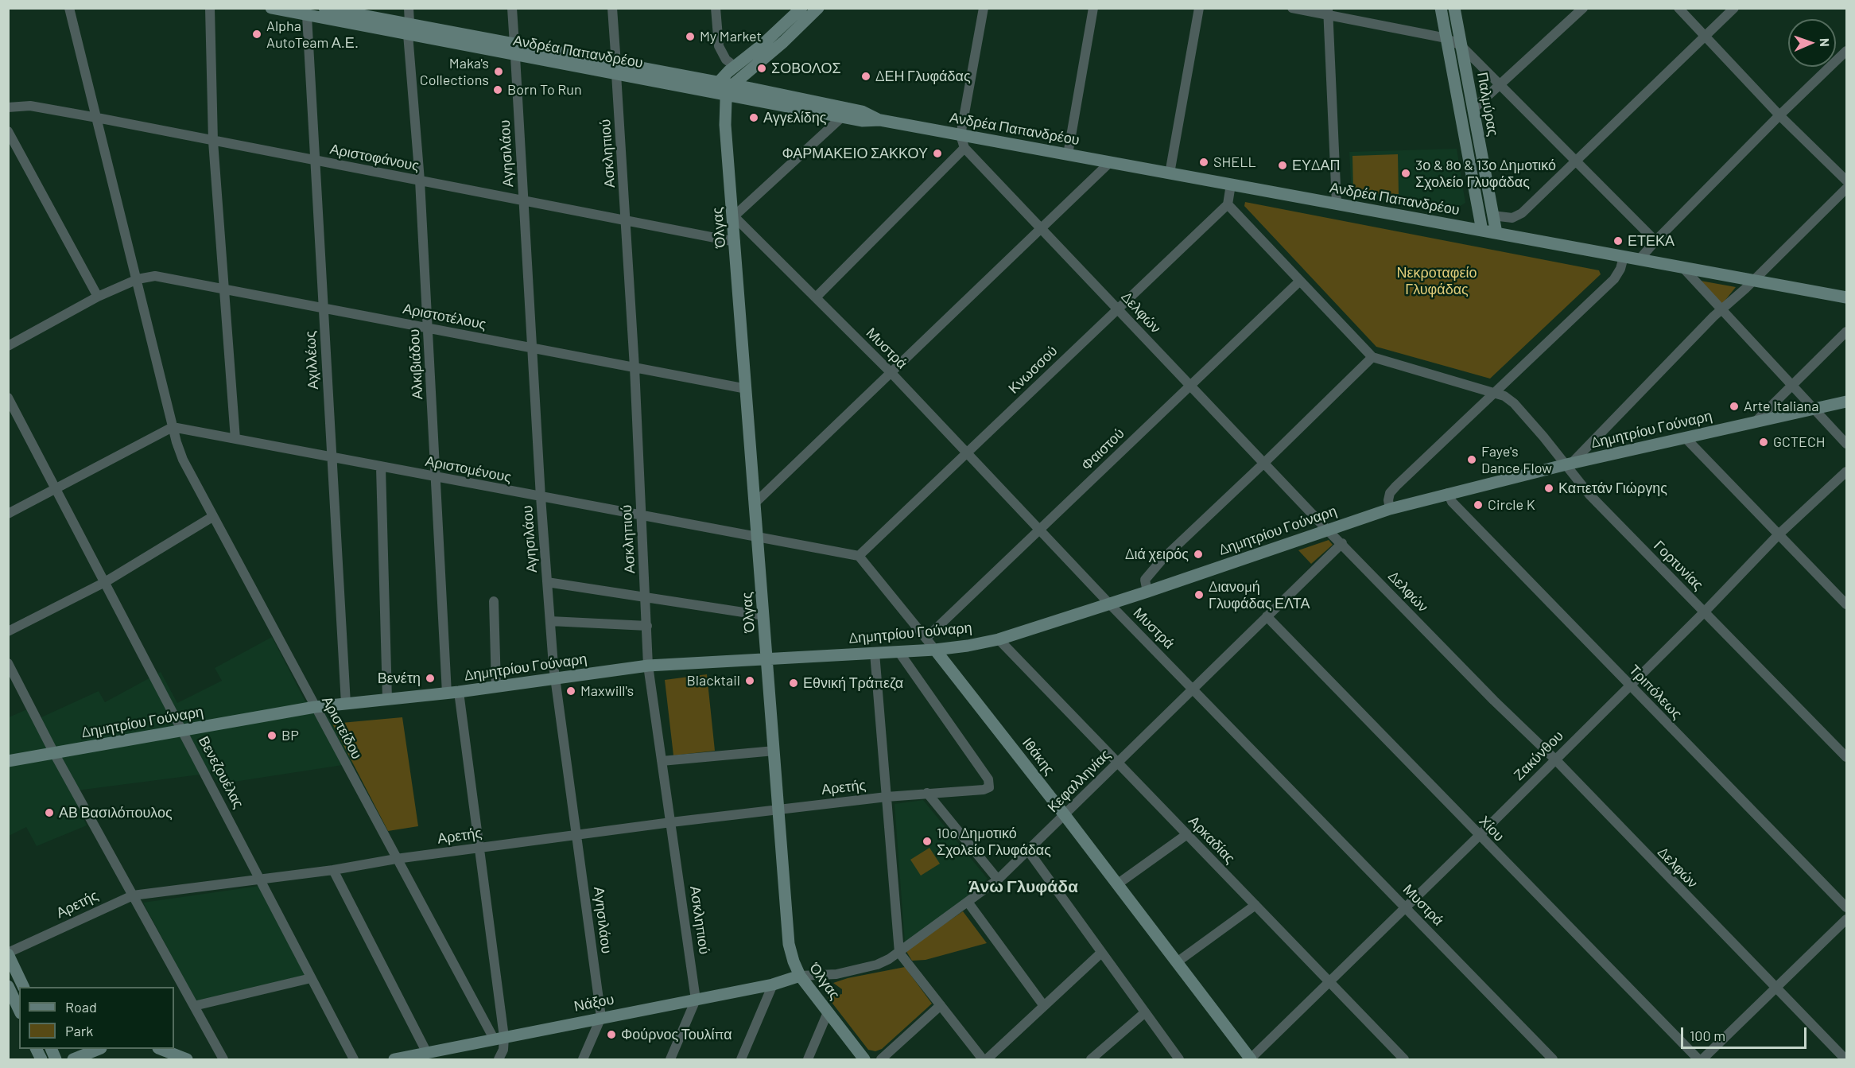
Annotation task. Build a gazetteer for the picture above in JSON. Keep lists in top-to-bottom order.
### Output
{
  "streets": {
    "main road": [
      "Ανδρέα Παπανδρέου",
      "Παλμύρας",
      "Όλγας",
      "Δημητρίου Γούναρη",
      "Ιθάκης",
      "Νάξου"
    ],
    "street": [
      "Αγησιλάου",
      "Ασκληπιού",
      "Αριστοφάνους",
      "Δελφών",
      "Αριστοτέλους",
      "Μυστρά",
      "Αχιλλέως",
      "Αλκιβιάδου",
      "Κνωσσού",
      "Φαιστού",
      "Αριστομένους",
      "Γορτυνίας",
      "Τριπόλεως",
      "Αριστείδου",
      "Ζακύνθου",
      "Βενεζουέλας",
      "Κεφαλληνίας",
      "Αρετής",
      "Χίου",
      "Αρκαδίας"
    ]
  },
  "crossings": [
    ["Ανδρέα Παπανδρέου", "Παλμύρας"],
    ["Ανδρέα Παπανδρέου", "Αγησιλάου"],
    ["Ανδρέα Παπανδρέου", "Ασκληπιού"],
    ["Ανδρέα Παπανδρέου", "Όλγας"],
    ["Ανδρέα Παπανδρέου", "Δελφών"],
    ["Ανδρέα Παπανδρέου", "Αχιλλέως"],
    ["Ανδρέα Παπανδρέου", "Αλκιβιάδου"],
    ["Αγησιλάου", "Αριστοφάνους"],
    ["Αγησιλάου", "Αριστοτέλους"],
    ["Αγησιλάου", "Δημητρίου Γούναρη"],
    ["Αγησιλάου", "Αριστομένους"],
    ["Αγησιλάου", "Αρετής"],
    ["Αγησιλάου", "Νάξου"],
    ["Ασκληπιού", "Αριστοφάνους"],
    ["Ασκληπιού", "Αριστοτέλους"],
    ["Ασκληπιού", "Δημητρίου Γούναρη"],
    ["Ασκληπιού", "Αριστομένους"],
    ["Ασκληπιού", "Αρετής"],
    ["Ασκληπιού", "Νάξου"],
    ["Αριστοφάνους", "Όλγας"],
    ["Αριστοφάνους", "Αχιλλέως"],
    ["Αριστοφάνους", "Αλκιβιάδου"],
    ["Αριστοφάνους", "Αριστείδου"],
    ["Όλγας", "Αριστοτέλους"],
    ["Όλγας", "Μυστρά"],
    ["Όλγας", "Δημητρίου Γούναρη"],
    ["Όλγας", "Αριστομένους"],
    ["Όλγας", "Κεφαλληνίας"],
    ["Όλγας", "Αρετής"],
    ["Όλγας", "Νάξου"],
    ["Δελφών", "Κνωσσού"],
    ["Δελφών", "Δημητρίου Γούναρη"],
    ["Δελφών", "Φαιστού"],
    ["Δελφών", "Ζακύνθου"],
    ["Δελφών", "Κεφαλληνίας"],
    ["Αριστοτέλους", "Αχιλλέως"],
    ["Αριστοτέλους", "Αλκιβιάδου"],
    ["Αριστοτέλους", "Αριστείδου"],
    ["Μυστρά", "Κνωσσού"],
    ["Μυστρά", "Δημητρίου Γούναρη"],
    ["Μυστρά", "Φαιστού"],
    ["Μυστρά", "Ζακύνθου"],
    ["Μυστρά", "Κεφαλληνίας"],
    ["Αχιλλέως", "Δημητρίου Γούναρη"],
    ["Αχιλλέως", "Αριστομένους"],
    ["Αλκιβιάδου", "Δημητρίου Γούναρη"],
    ["Αλκιβιάδου", "Αριστομένους"],
    ["Αλκιβιάδου", "Αριστείδου"],
    ["Αλκιβιάδου", "Αρετής"],
    ["Αλκιβιάδου", "Νάξου"],
    ["Κνωσσού", "Ιθάκης"],
    ["Δημητρίου Γούναρη", "Γορτυνίας"],
    ["Δημητρίου Γούναρη", "Τριπόλεως"],
    ["Δημητρίου Γούναρη", "Αριστείδου"],
    ["Δημητρίου Γούναρη", "Ιθάκης"],
    ["Δημητρίου Γούναρη", "Βενεζουέλας"],
    ["Δημητρίου Γούναρη", "Αρετής"],
    ["Δημητρίου Γούναρη", "Αρκαδίας"],
    ["Φαιστού", "Ιθάκης"],
    ["Αριστομένους", "Αριστείδου"],
    ["Γορτυνίας", "Ζακύνθου"],
    ["Τριπόλεως", "Ζακύνθου"],
    ["Αριστείδου", "Αρετής"],
    ["Αριστείδου", "Νάξου"],
    ["Ζακύνθου", "Ιθάκης"],
    ["Ζακύνθου", "Χίου"],
    ["Ζακύνθου", "Αρκαδίας"],
    ["Ιθάκης", "Κεφαλληνίας"],
    ["Βενεζουέλας", "Αρετής"],
    ["Κεφαλληνίας", "Χίου"],
    ["Κεφαλληνίας", "Αρκαδίας"],
    ["Κεφαλληνίας", "Νάξου"]
  ],
  "districts": ["Άνω Γλυφάδα"],
  "parks": ["Νεκροταφείο Γλυφάδας"],
  "places": [
    "Alpha AutoTeam Α.Ε.",
    "My Market",
    "ΣΟΒΟΛΟΣ",
    "Maka's Collections",
    "ΔΕΗ Γλυφάδας",
    "Born To Run",
    "Αγγελίδης",
    "ΦΑΡΜΑΚΕΙΟ ΣΑΚΚΟΥ",
    "SHELL",
    "ΕΥΔΑΠ",
    "3ο & 8ο & 13ο Δημοτικό Σχολείο Γλυφάδας",
    "ΕΤΕΚΑ",
    "Arte Italiana",
    "GCTECH",
    "Faye's Dance Flow",
    "Καπετάν Γιώργης",
    "Circle K",
    "Διά χειρός",
    "Διανομή Γλυφάδας ΕΛΤΑ",
    "Βενέτη",
    "Blacktail",
    "Εθνική Τράπεζα",
    "Maxwill's",
    "BP",
    "ΑΒ Βασιλόπουλος",
    "10o Δημοτικό Σχολείο Γλυφάδας",
    "Φούρνος Τουλίπα"
  ],
  "legend": ["Road", "Park"],
  "scale_bar": "100 m",
  "north": "right"
}
